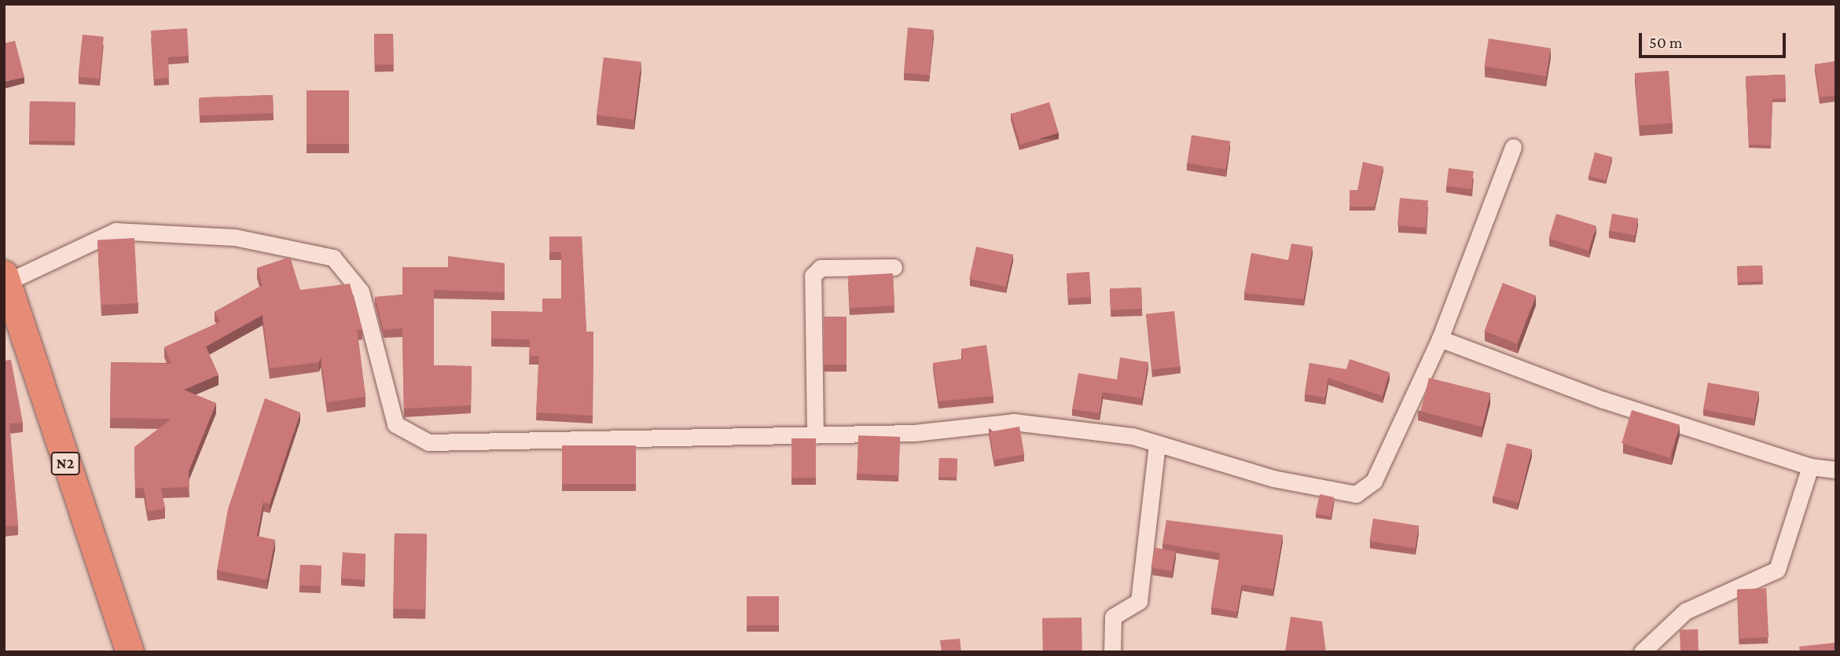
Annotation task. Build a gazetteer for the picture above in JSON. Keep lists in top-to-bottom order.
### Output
{
  "streets": {
    "highway": ["N2"]
  },
  "scale_bar": "50 m"
}
